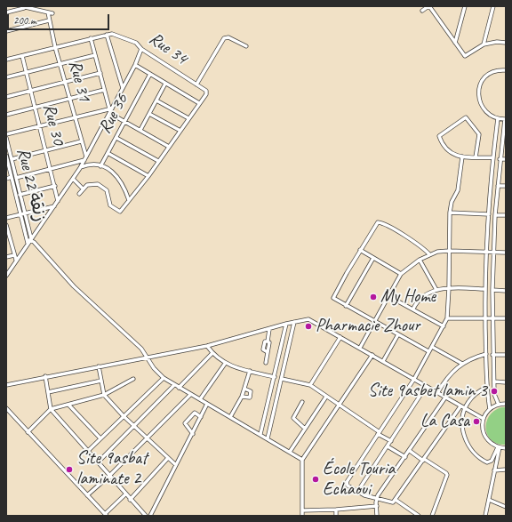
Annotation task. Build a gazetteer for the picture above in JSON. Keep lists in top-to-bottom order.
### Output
{
  "streets": {
    "street": [
      "Rue 34",
      "Rue 31",
      "Rue 36",
      "Rue 30",
      "Rue 22 زنقة"
    ]
  },
  "places": [
    "My Home",
    "Pharmacie Zhour",
    "Site 9asbet lamin 3",
    "La Casa",
    "Site 9asbat laminate 2",
    "École Touria Echaoui"
  ],
  "scale_bar": "200 m"
}
